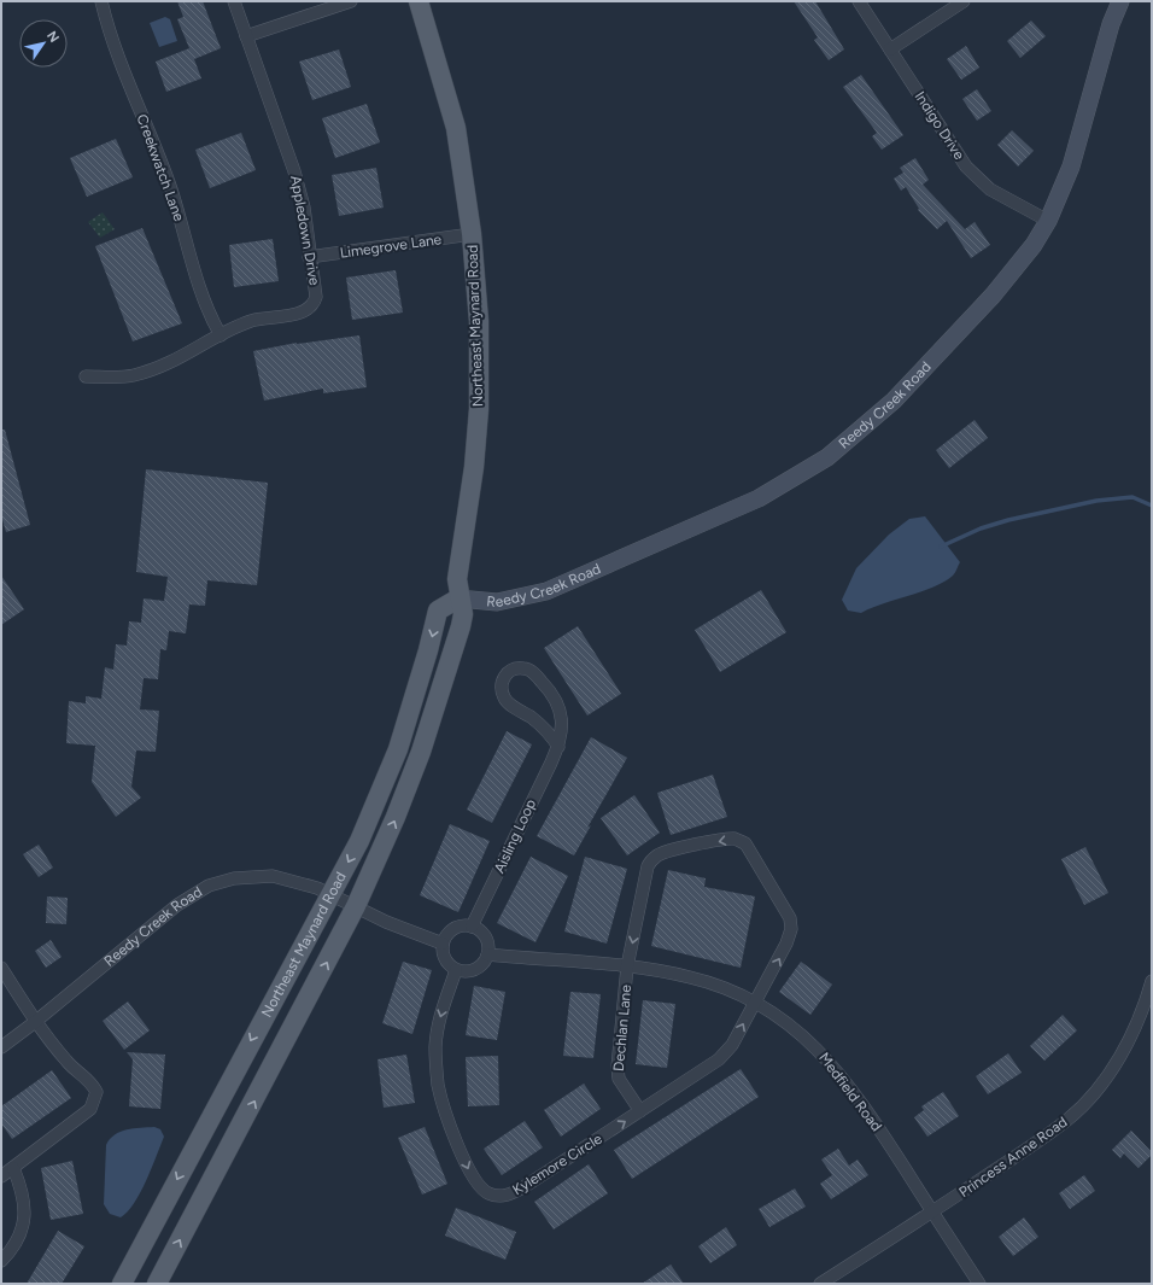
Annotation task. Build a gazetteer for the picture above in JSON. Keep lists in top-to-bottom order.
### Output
{
  "streets": {
    "main road": ["Northeast Maynard Road"],
    "street": [
      "Indigo Drive",
      "Creekwatch Lane",
      "Appledown Drive",
      "Limegrove Lane",
      "Reedy Creek Road",
      "Aisling Loop",
      "Dechlan Lane",
      "Medfield Road",
      "Princess Anne Road",
      "Kylemore Circle"
    ]
  },
  "crossings": [
    ["Indigo Drive", "Reedy Creek Road"],
    ["Creekwatch Lane", "Appledown Drive"],
    ["Appledown Drive", "Limegrove Lane"],
    ["Limegrove Lane", "Northeast Maynard Road"],
    ["Northeast Maynard Road", "Reedy Creek Road"],
    ["Aisling Loop", "Medfield Road"],
    ["Aisling Loop", "Kylemore Circle"],
    ["Dechlan Lane", "Medfield Road"],
    ["Dechlan Lane", "Kylemore Circle"],
    ["Medfield Road", "Princess Anne Road"],
    ["Medfield Road", "Kylemore Circle"]
  ],
  "north": "top right"
}
